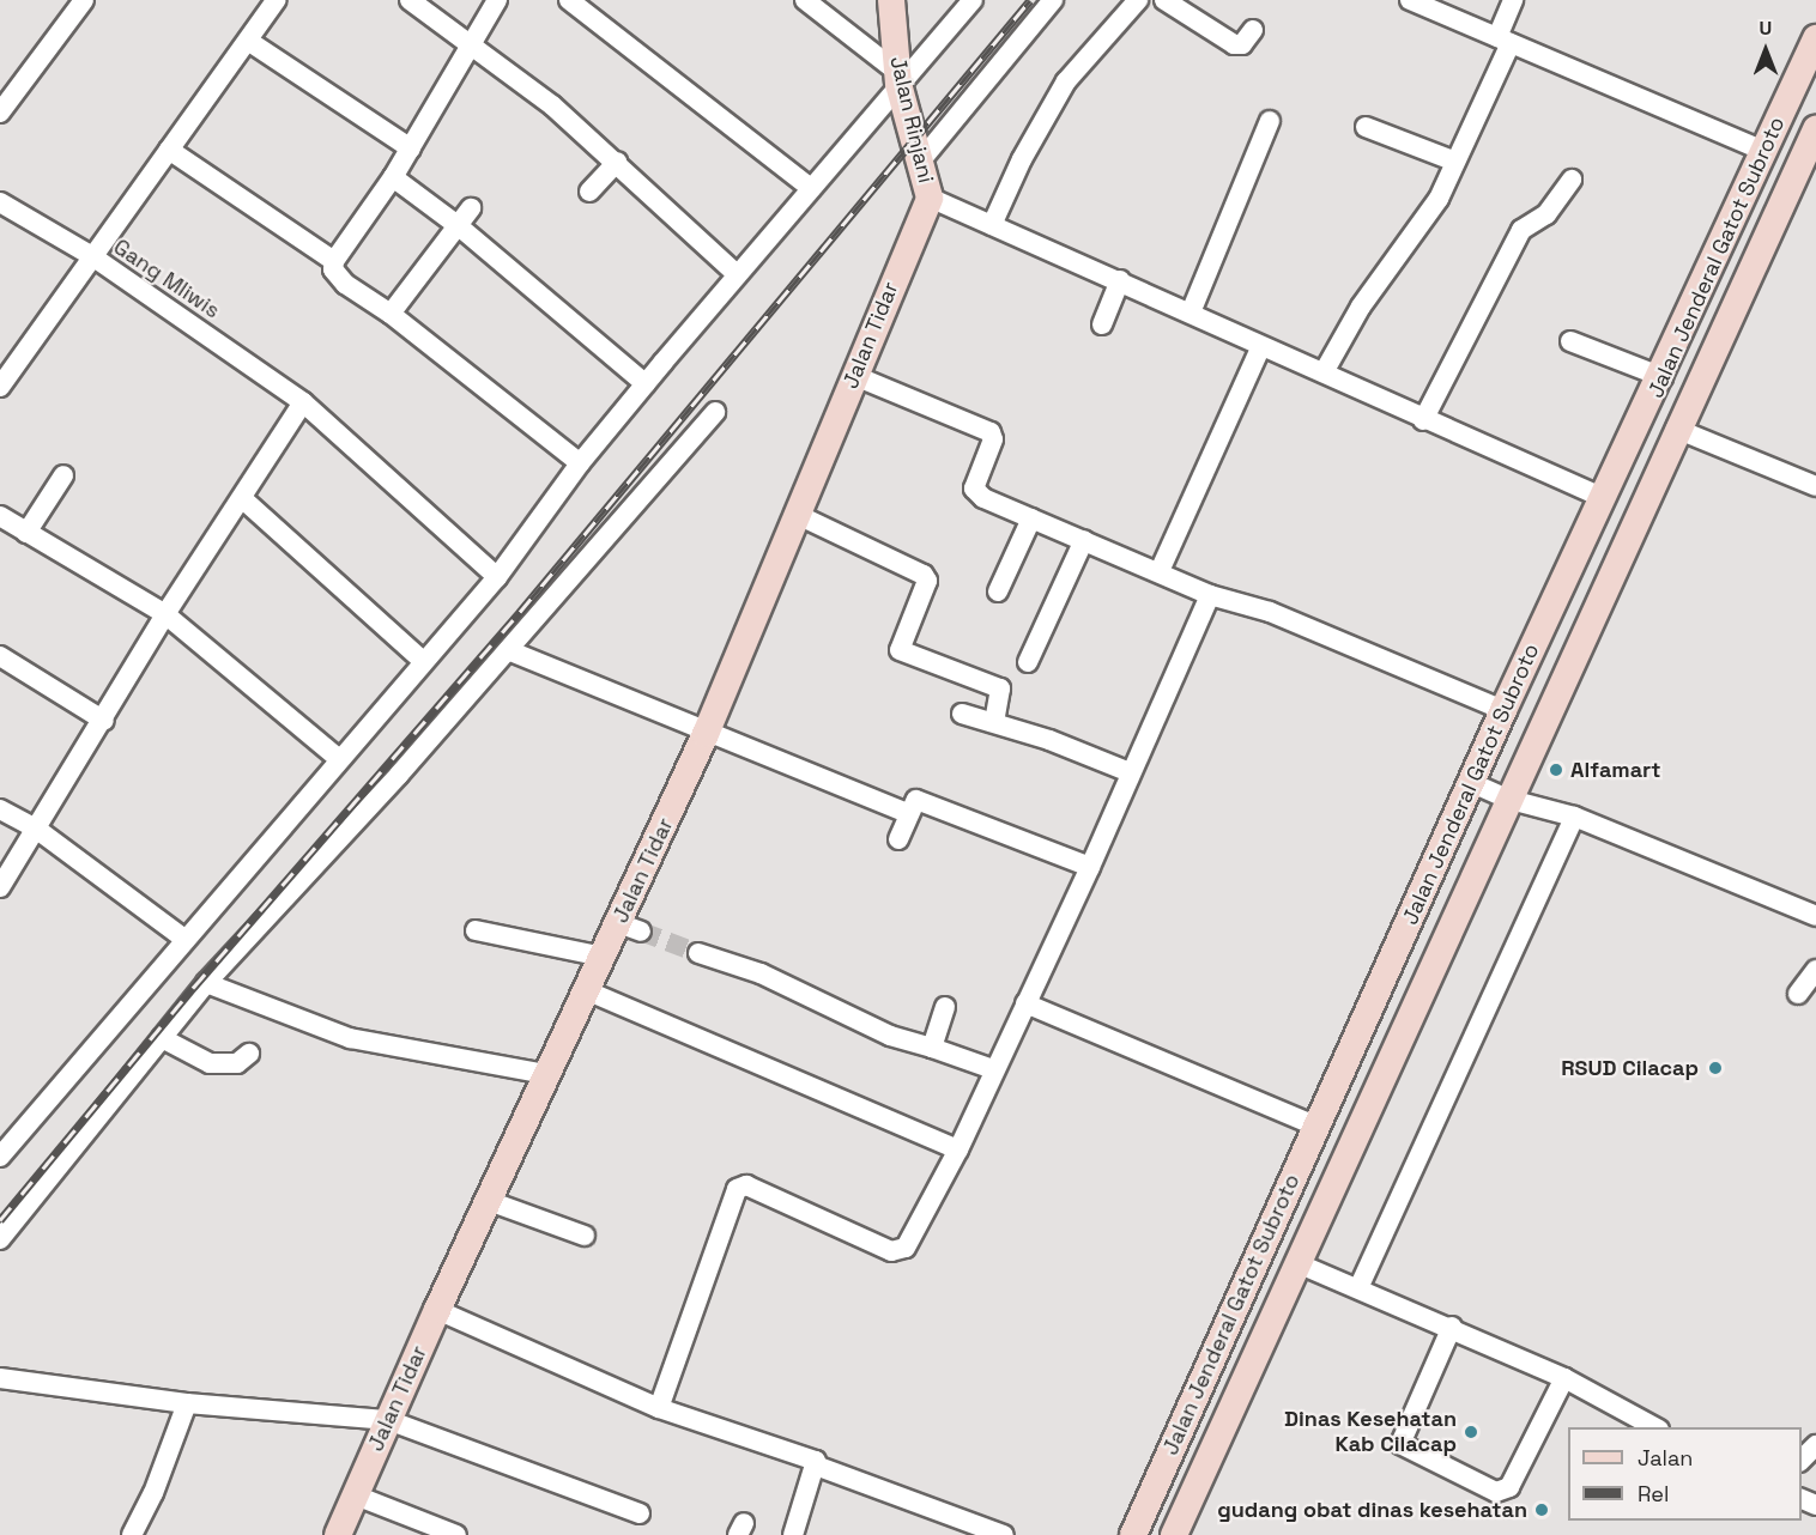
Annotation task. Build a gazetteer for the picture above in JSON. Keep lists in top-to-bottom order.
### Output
{
  "streets": {
    "main road": ["Jalan Rinjani", "Jalan Jenderal Gatot Subroto", "Jalan Tidar"],
    "street": ["Gang Mliwis"]
  },
  "crossings": [
    ["Jalan Rinjani", "Jalan Tidar"]
  ],
  "places": [
    "Alfamart",
    "RSUD Cilacap",
    "Dinas Kesehatan Kab Cilacap",
    "gudang obat dinas kesehatan"
  ],
  "legend": ["Jalan", "Rel"],
  "north": "top"
}
